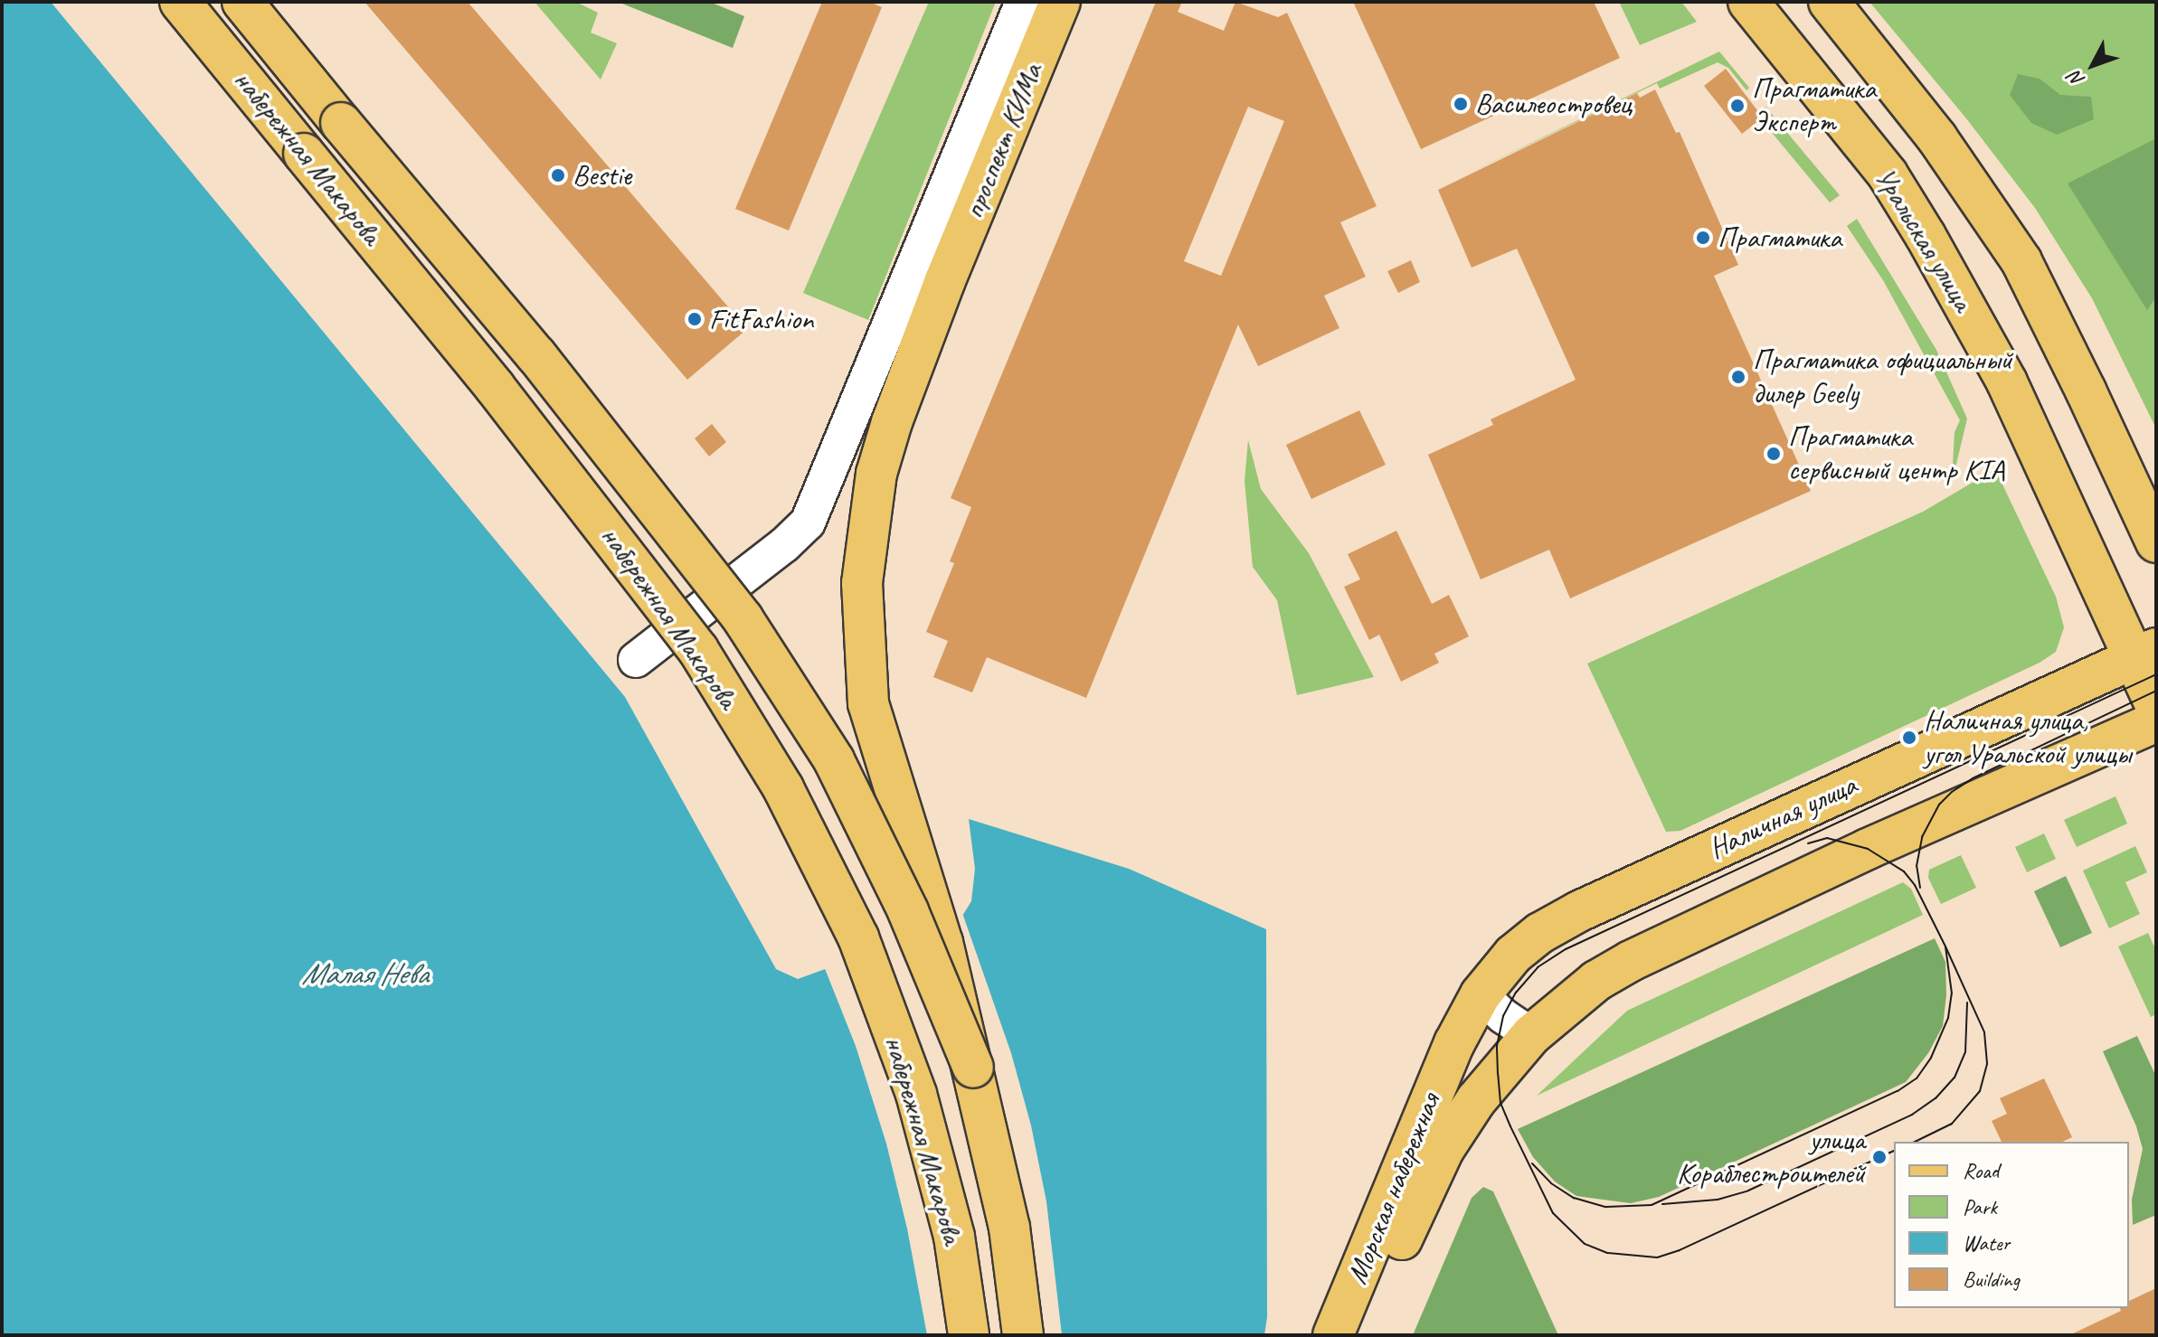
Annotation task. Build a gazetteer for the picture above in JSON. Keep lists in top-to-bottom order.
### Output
{
  "streets": {
    "main road": [
      "проспект КИМа",
      "набережная Макарова",
      "Уральская улица",
      "Наличная улица",
      "Морская набережная"
    ]
  },
  "crossings": [
    ["проспект КИМа", "набережная Макарова"],
    ["Уральская улица", "Наличная улица"],
    ["Наличная улица", "Морская набережная"]
  ],
  "water": ["Малая Нева"],
  "places": [
    "Василеостровец",
    "Прагматика Эксперт",
    "Bestie",
    "Прагматика",
    "FitFashion",
    "Прагматика официальный дилер Geely",
    "Прагматика сервисный центр KIA",
    "Наличная улица, угол Уральской улицы",
    "улица Кораблестроителей"
  ],
  "legend": [
    "Road",
    "Park",
    "Water",
    "Building"
  ],
  "north": "bottom left"
}
